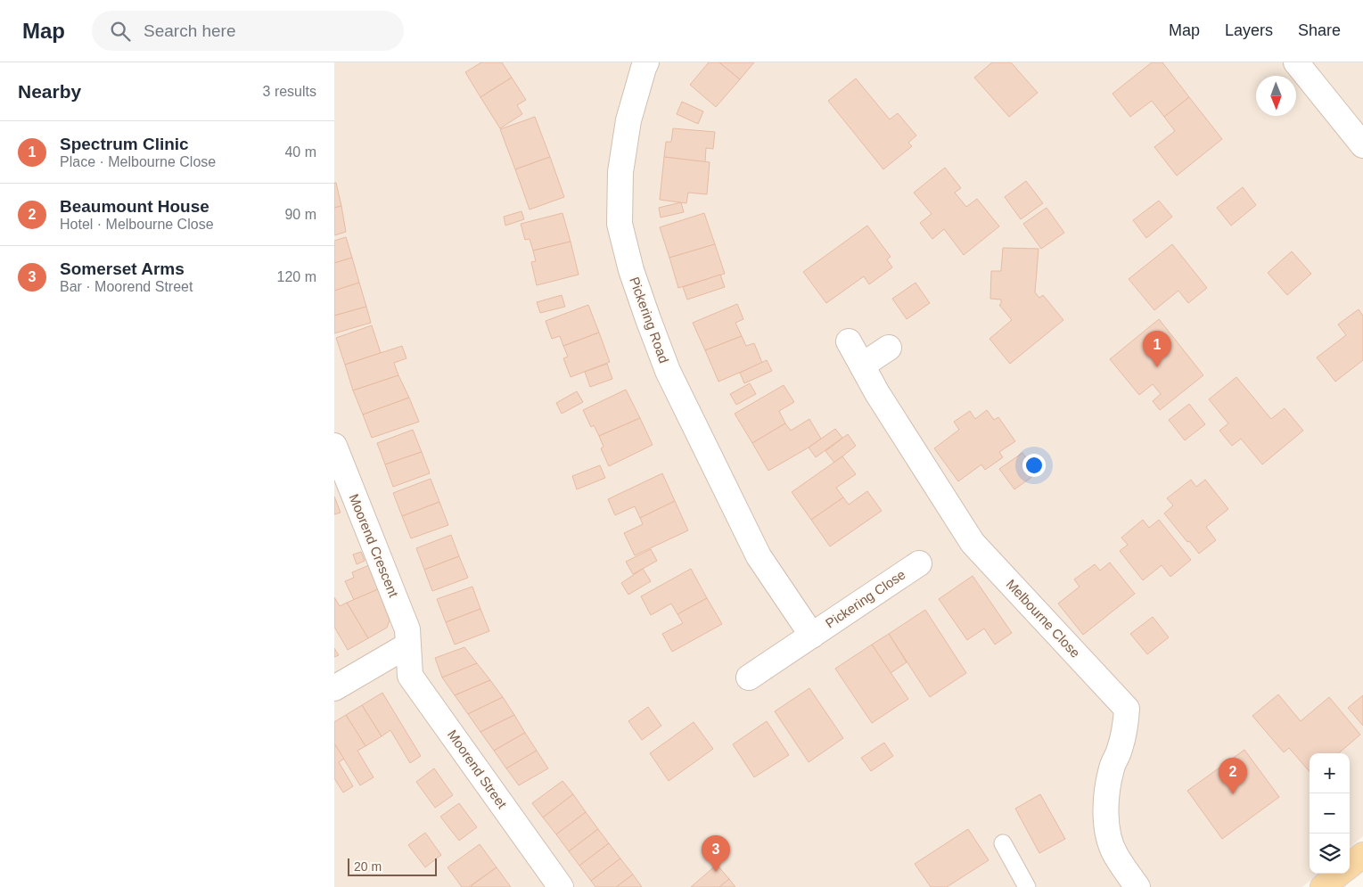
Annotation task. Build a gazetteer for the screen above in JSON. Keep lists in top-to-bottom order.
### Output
{
  "streets": {
    "street": [
      "Pickering Road",
      "Moorend Crescent",
      "Pickering Close",
      "Melbourne Close",
      "Moorend Street"
    ]
  },
  "crossings": [
    ["Pickering Road", "Pickering Close"],
    ["Moorend Crescent", "Moorend Street"]
  ],
  "scale_bar": "20 m",
  "north": "bottom",
  "page": {
    "header": "Map",
    "search": "Search here",
    "nav": ["Map", "Layers", "Share"],
    "heading": ["Nearby", "3 results"],
    "list": [
      {
        "mark": "1",
        "name": "Spectrum Clinic",
        "note": "Place · Melbourne Close",
        "value": "40 m"
      },
      {
        "mark": "2",
        "name": "Beaumount House",
        "note": "Hotel · Melbourne Close",
        "value": "90 m"
      },
      {
        "mark": "3",
        "name": "Somerset Arms",
        "note": "Bar · Moorend Street",
        "value": "120 m"
      }
    ],
    "pins": ["1", "2", "3"],
    "map_buttons": ["+", "−"],
    "scale": "20 m"
  }
}
